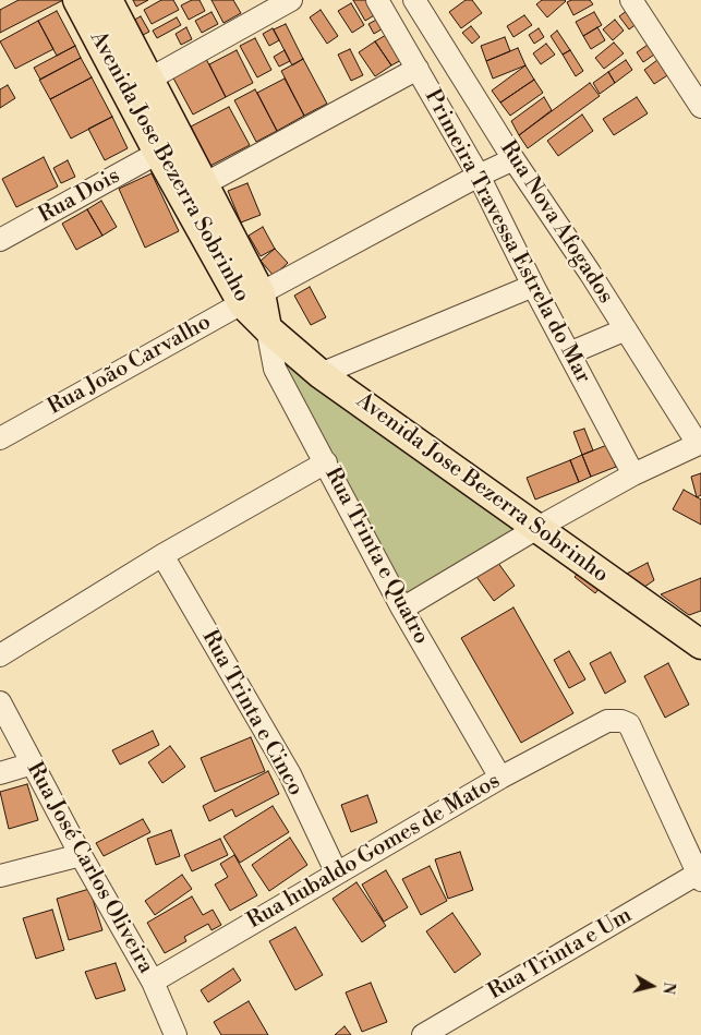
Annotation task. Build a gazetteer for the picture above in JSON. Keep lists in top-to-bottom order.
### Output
{
  "streets": {
    "main road": ["Avenida Jose Bezerra Sobrinho"],
    "street": [
      "Rua Dois",
      "Rua Nova Afogados",
      "Primeira Travessa Estrela do Mar",
      "Rua João Carvalho",
      "Rua Trinta e Quatro",
      "Rua Trinta e Cinco",
      "Rua hubaldo Gomes de Matos",
      "Rua José Carlos Oliveira",
      "Rua Trinta e Um"
    ]
  },
  "crossings": [
    ["Avenida Jose Bezerra Sobrinho", "Rua Dois"],
    ["Avenida Jose Bezerra Sobrinho", "Rua João Carvalho"],
    ["Avenida Jose Bezerra Sobrinho", "Rua Trinta e Quatro"],
    ["Rua Nova Afogados", "Rua João Carvalho"],
    ["Primeira Travessa Estrela do Mar", "Rua João Carvalho"],
    ["Rua Trinta e Quatro", "Rua hubaldo Gomes de Matos"],
    ["Rua Trinta e Cinco", "Rua hubaldo Gomes de Matos"],
    ["Rua hubaldo Gomes de Matos", "Rua José Carlos Oliveira"],
    ["Rua hubaldo Gomes de Matos", "Rua Trinta e Um"]
  ],
  "north": "right"
}
